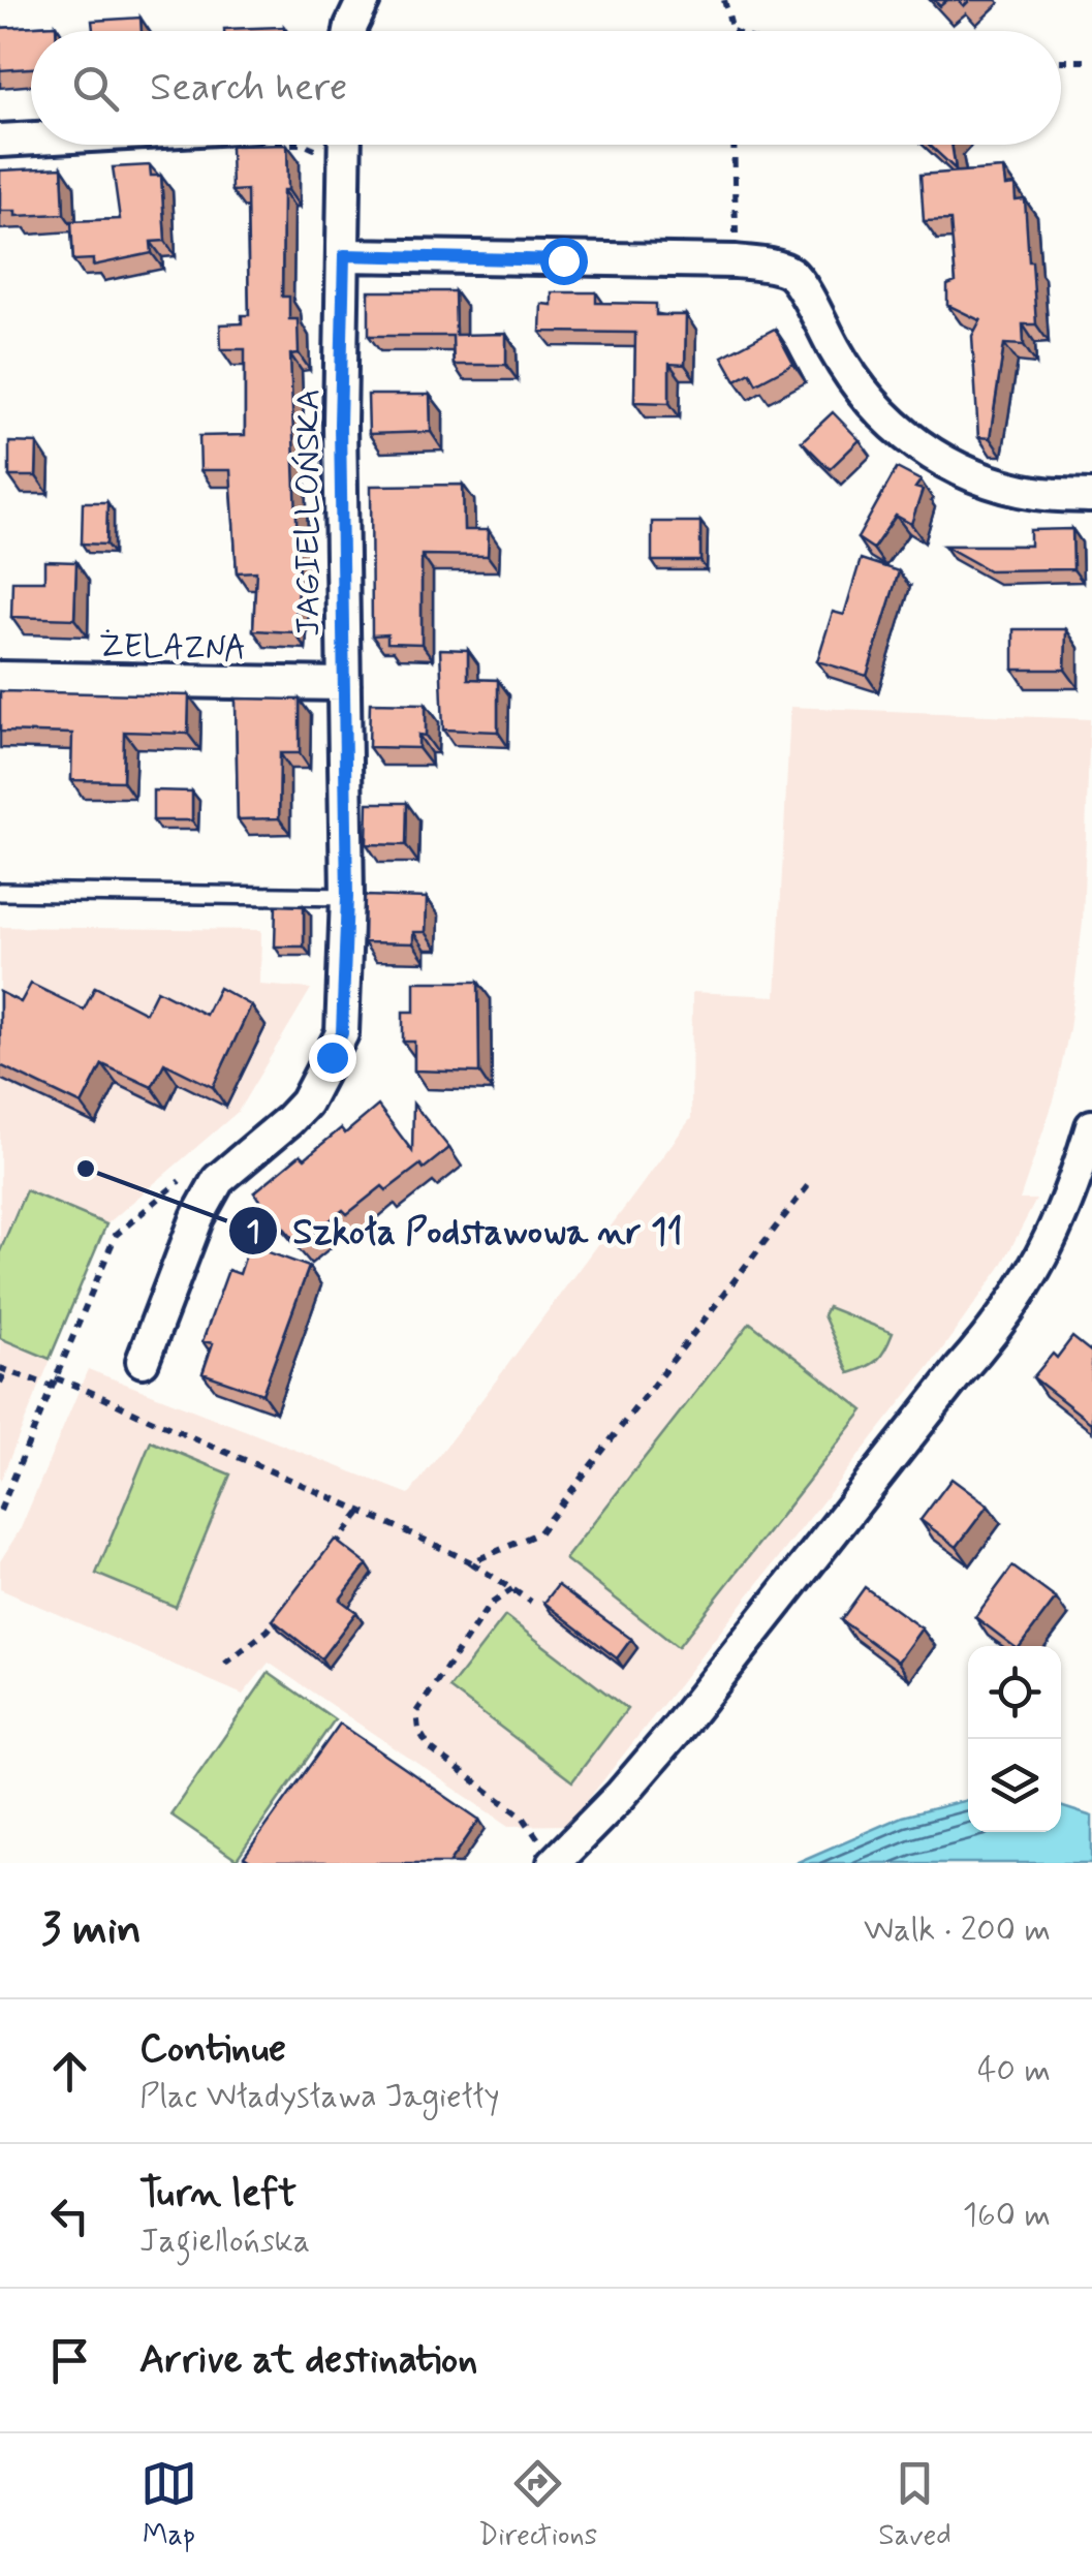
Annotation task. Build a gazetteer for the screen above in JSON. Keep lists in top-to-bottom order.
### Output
{
  "streets": {
    "street": ["JAGIELLOŃSKA", "ŻELAZNA"]
  },
  "crossings": [
    ["JAGIELLOŃSKA", "ŻELAZNA"]
  ],
  "places": ["Szkoła Podstawowa nr 11"],
  "page": {
    "search": "Search here",
    "heading": ["3 min", "Walk · 200 m"],
    "list": [
      ["Continue", "Plac Władysława Jagiełły", "40 m"],
      ["Turn left", "Jagiellońska", "160 m"],
      "Arrive at destination"
    ],
    "nav": ["Map", "Directions", "Saved"]
  }
}
